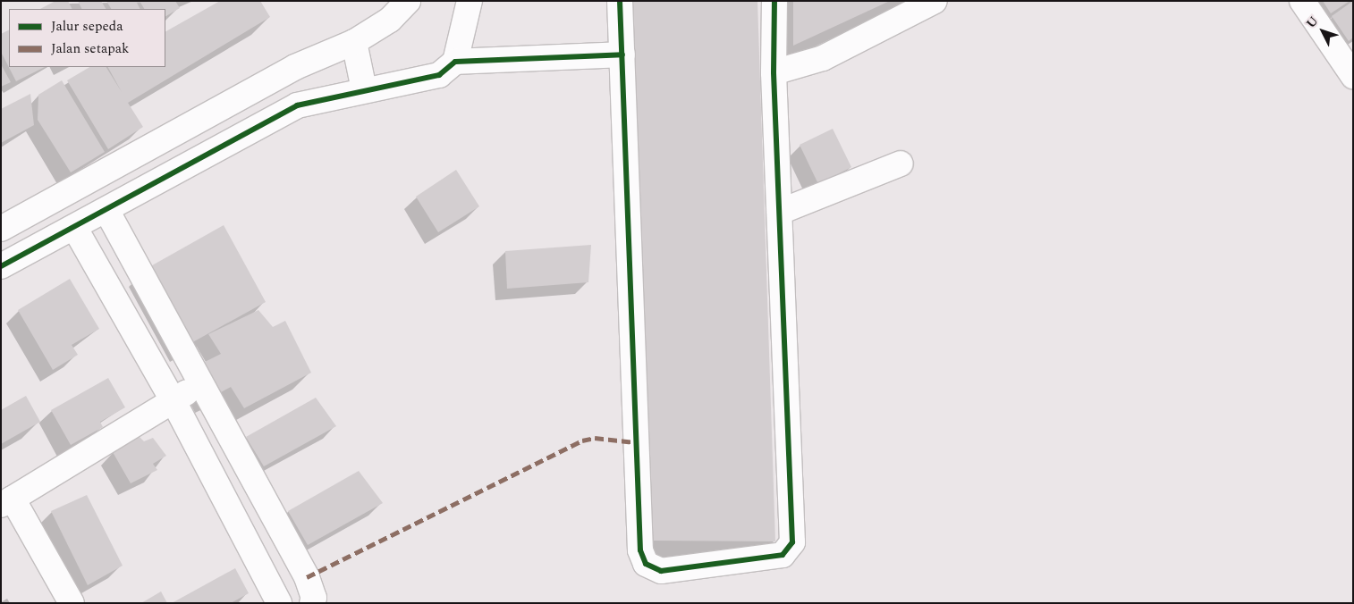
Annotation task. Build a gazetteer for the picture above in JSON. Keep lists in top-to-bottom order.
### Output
{
  "legend": ["Jalur sepeda", "Jalan setapak"],
  "north": "top left"
}
